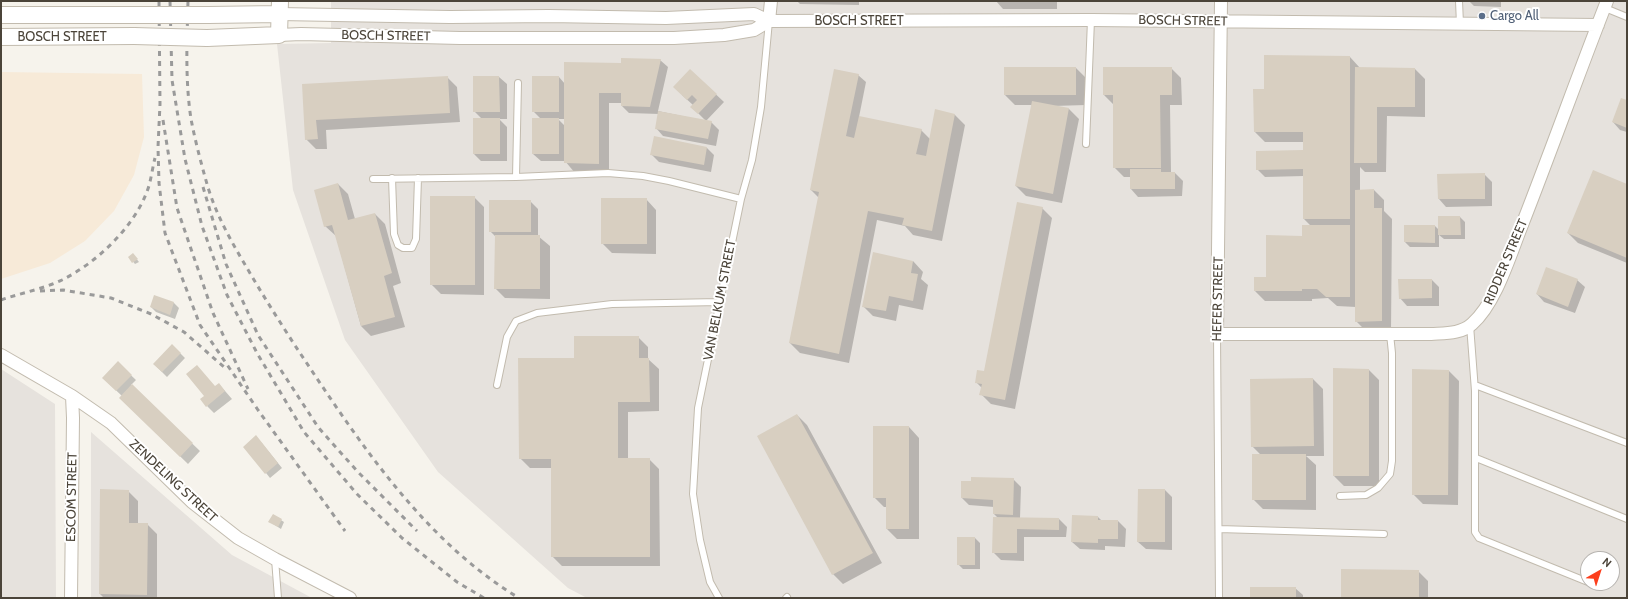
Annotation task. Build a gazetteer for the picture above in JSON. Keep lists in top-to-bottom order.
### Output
{
  "streets": {
    "street": [
      "BOSCH STREET",
      "RIDDER STREET",
      "HEFER STREET",
      "VAN BELKUM STREET",
      "ZENDELING STREET",
      "ESCOM STREET"
    ]
  },
  "crossings": [
    ["BOSCH STREET", "RIDDER STREET"],
    ["BOSCH STREET", "HEFER STREET"],
    ["BOSCH STREET", "VAN BELKUM STREET"],
    ["RIDDER STREET", "HEFER STREET"],
    ["ZENDELING STREET", "ESCOM STREET"]
  ],
  "places": ["Cargo All"],
  "north": "top right"
}
